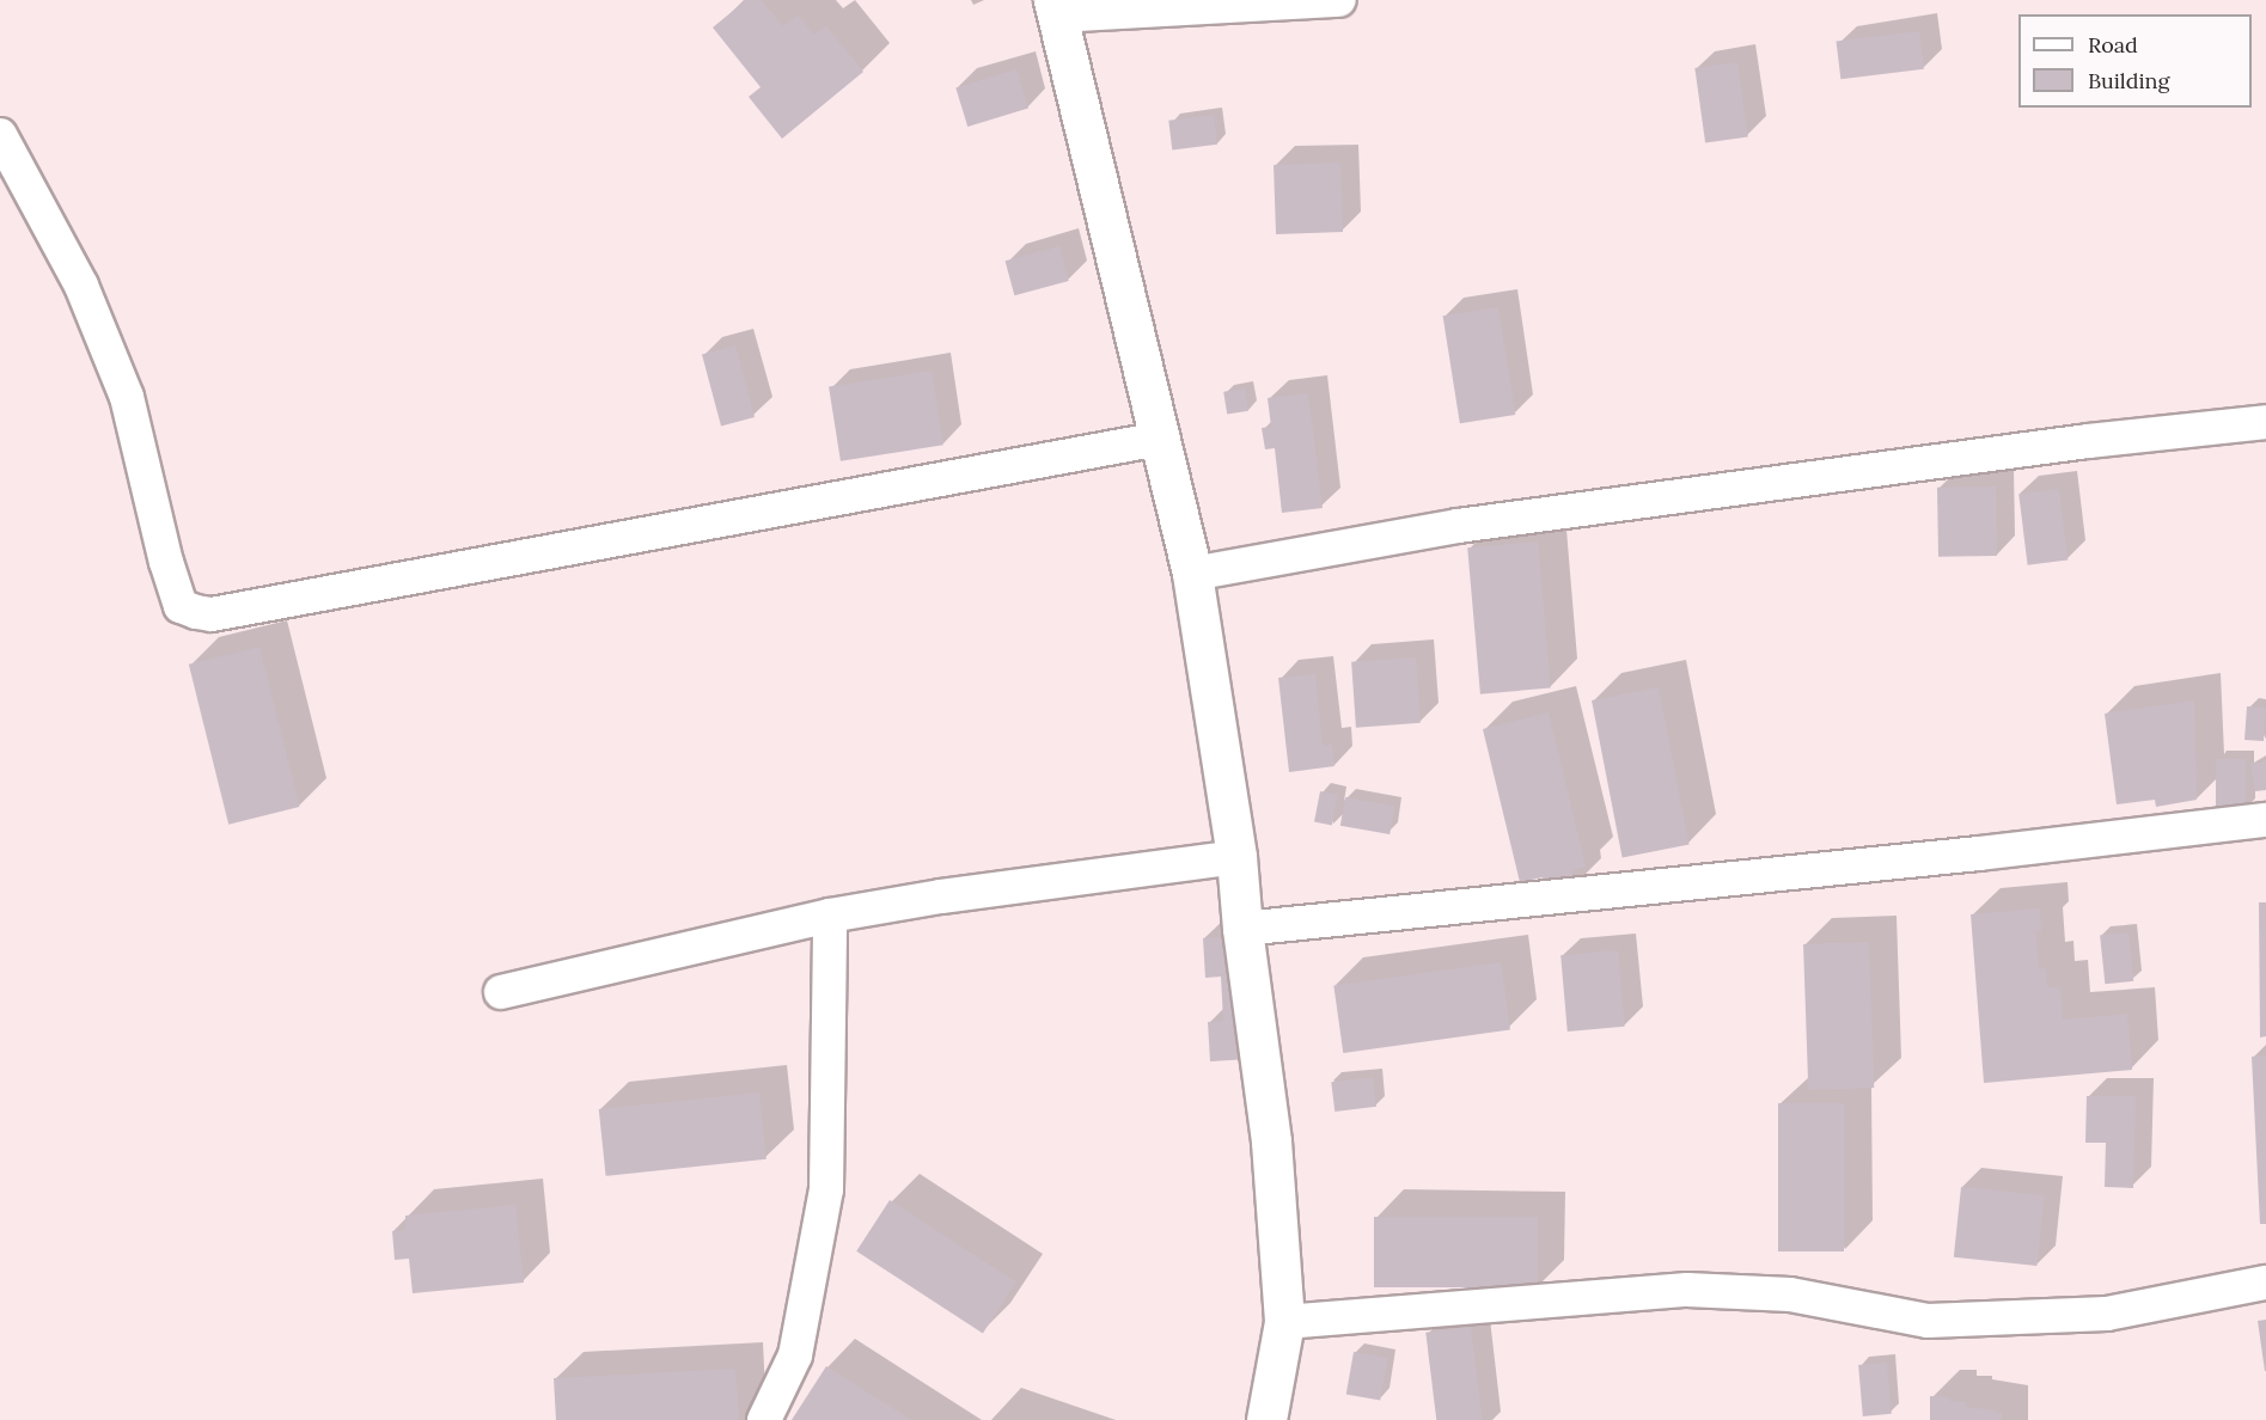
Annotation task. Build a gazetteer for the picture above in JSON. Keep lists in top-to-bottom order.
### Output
{
  "legend": ["Road", "Building"]
}
